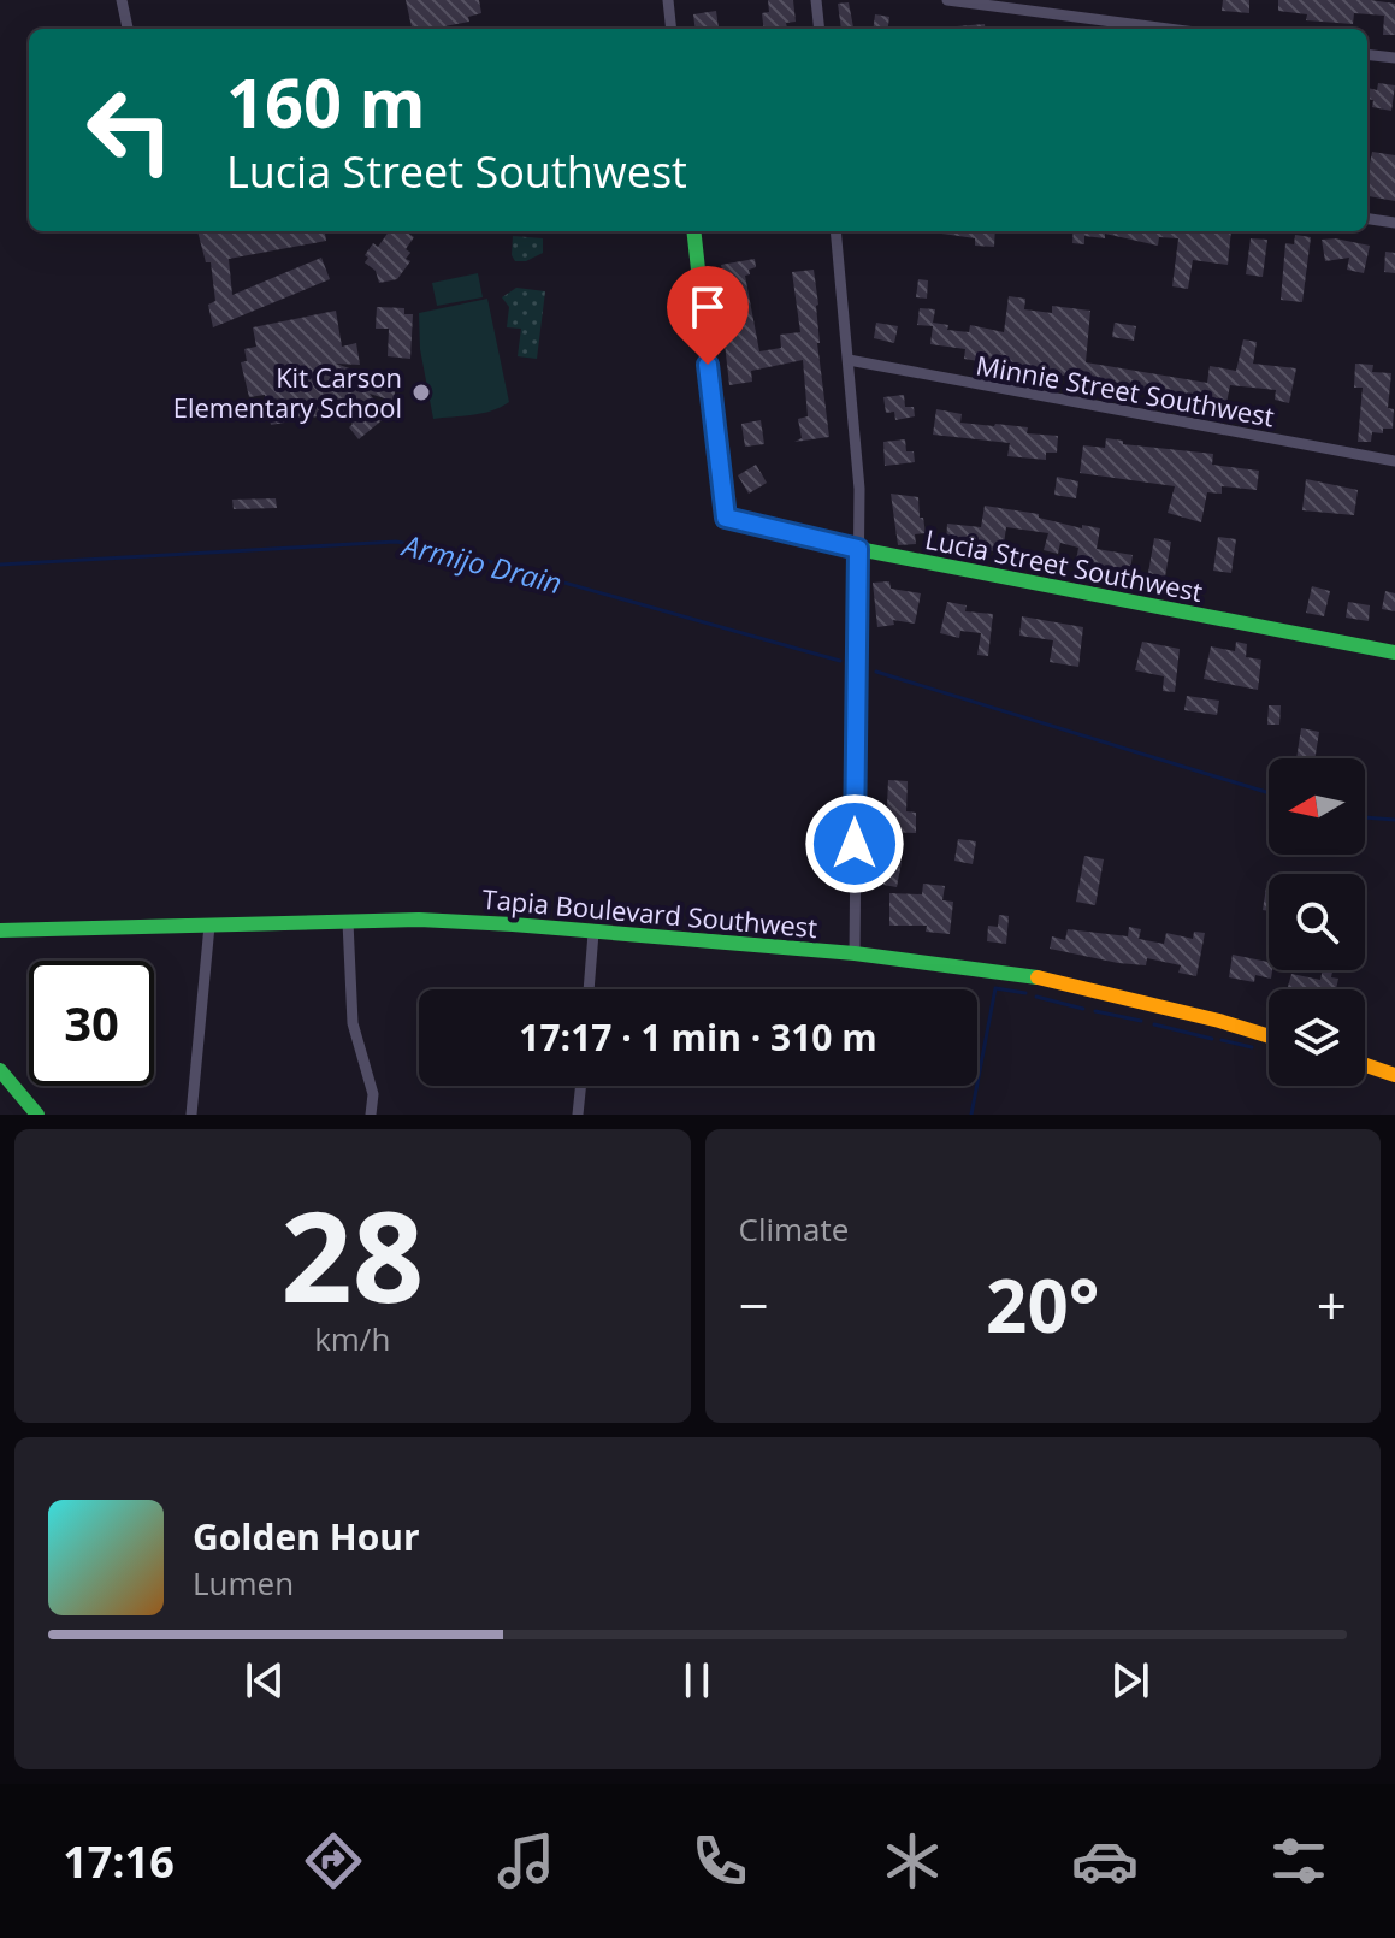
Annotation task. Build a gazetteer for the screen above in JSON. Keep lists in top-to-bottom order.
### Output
{
  "streets": {
    "street": ["Minnie Street Southwest", "Lucia Street Southwest", "Tapia Boulevard Southwest"]
  },
  "water": ["Armijo Drain"],
  "places": ["Kit Carson Elementary School"],
  "north": "left",
  "page": {
    "turn": ["160 m", "Lucia Street Southwest"],
    "limit": "30",
    "trip": "17:17 · 1 min · 310 m",
    "tile": [
      ["28", "km/h"],
      "Climate"
    ],
    "heat": ["−", "20°", "+"],
    "song": ["Golden Hour", "Lumen"],
    "tabs": "17:16"
  }
}
